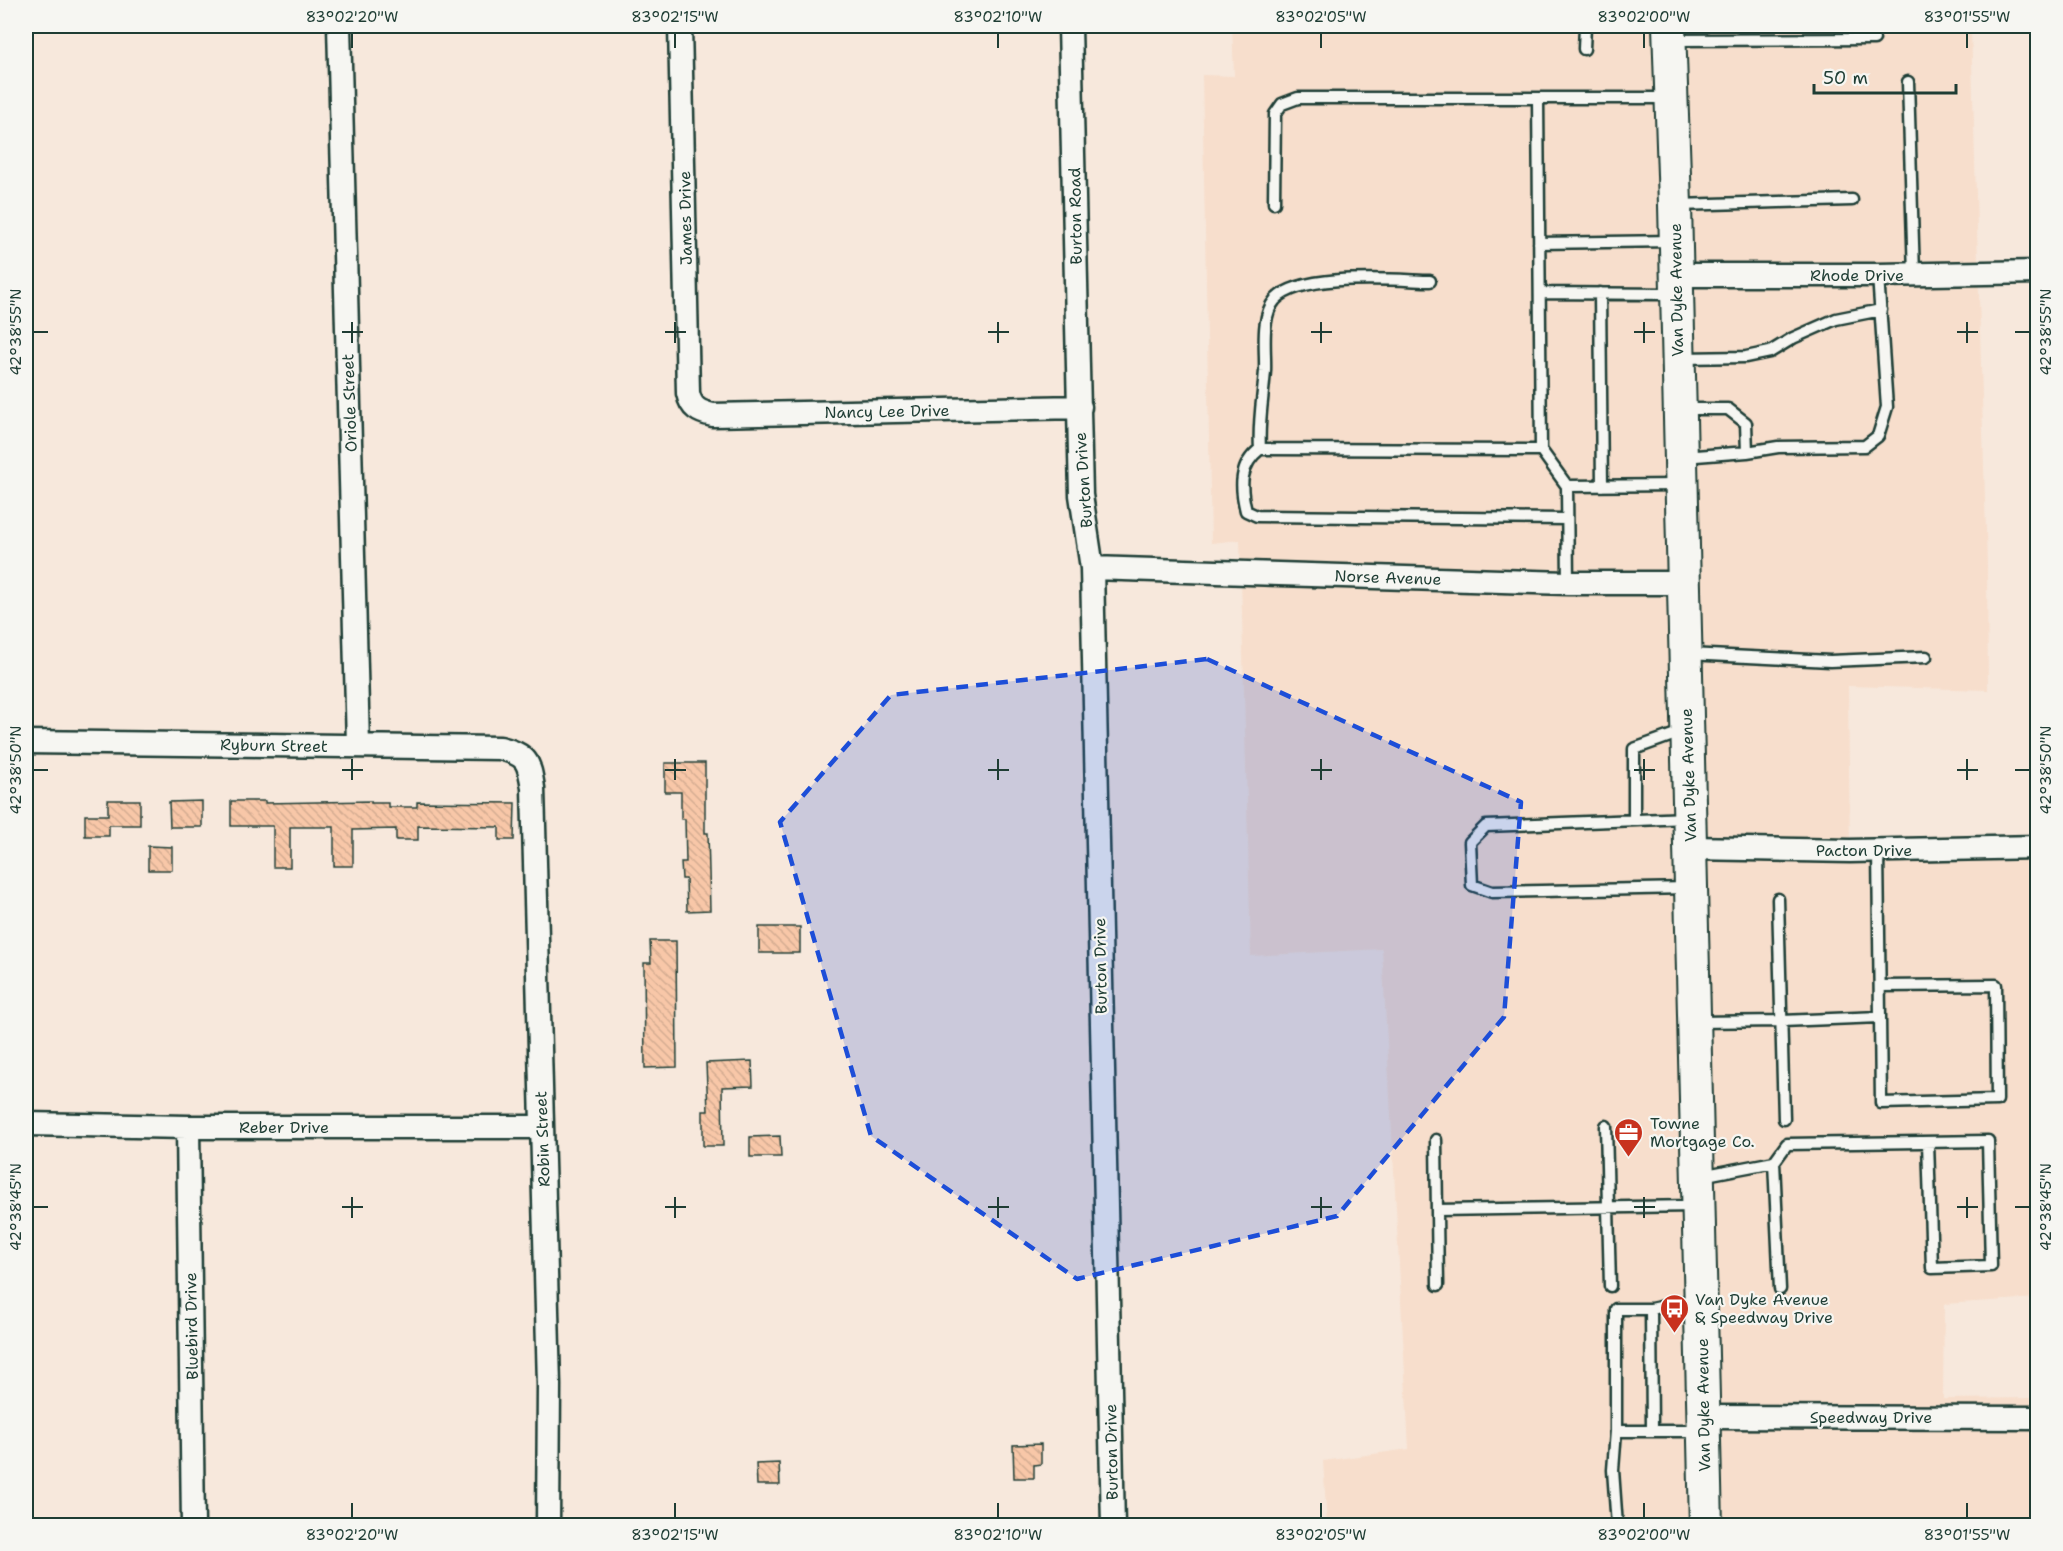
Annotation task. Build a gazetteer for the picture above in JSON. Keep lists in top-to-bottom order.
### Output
{
  "streets": {
    "main road": ["Van Dyke Avenue"],
    "street": [
      "Burton Road",
      "James Drive",
      "Rhode Drive",
      "Oriole Street",
      "Nancy Lee Drive",
      "Burton Drive",
      "Norse Avenue",
      "Ryburn Street",
      "Pacton Drive",
      "Reber Drive",
      "Robin Street",
      "Bluebird Drive",
      "Speedway Drive"
    ]
  },
  "crossings": [
    ["Burton Road", "Nancy Lee Drive"],
    ["Burton Road", "Burton Drive"],
    ["James Drive", "Nancy Lee Drive"],
    ["Rhode Drive", "Van Dyke Avenue"],
    ["Van Dyke Avenue", "Norse Avenue"],
    ["Van Dyke Avenue", "Pacton Drive"],
    ["Van Dyke Avenue", "Speedway Drive"],
    ["Oriole Street", "Ryburn Street"],
    ["Nancy Lee Drive", "Burton Drive"],
    ["Burton Drive", "Norse Avenue"],
    ["Ryburn Street", "Robin Street"],
    ["Reber Drive", "Robin Street"],
    ["Reber Drive", "Bluebird Drive"]
  ],
  "places": {
    "office": ["Towne Mortgage Co."],
    "bus stop": ["Van Dyke Avenue & Speedway Drive"]
  },
  "scale_bar": "50 m",
  "coordinates": [
    "83°02'20\"W",
    "83°02'15\"W",
    "83°02'10\"W",
    "83°02'05\"W",
    "83°02'00\"W",
    "83°01'55\"W",
    "42°38'55\"N",
    "42°38'50\"N",
    "42°38'45\"N"
  ]
}
